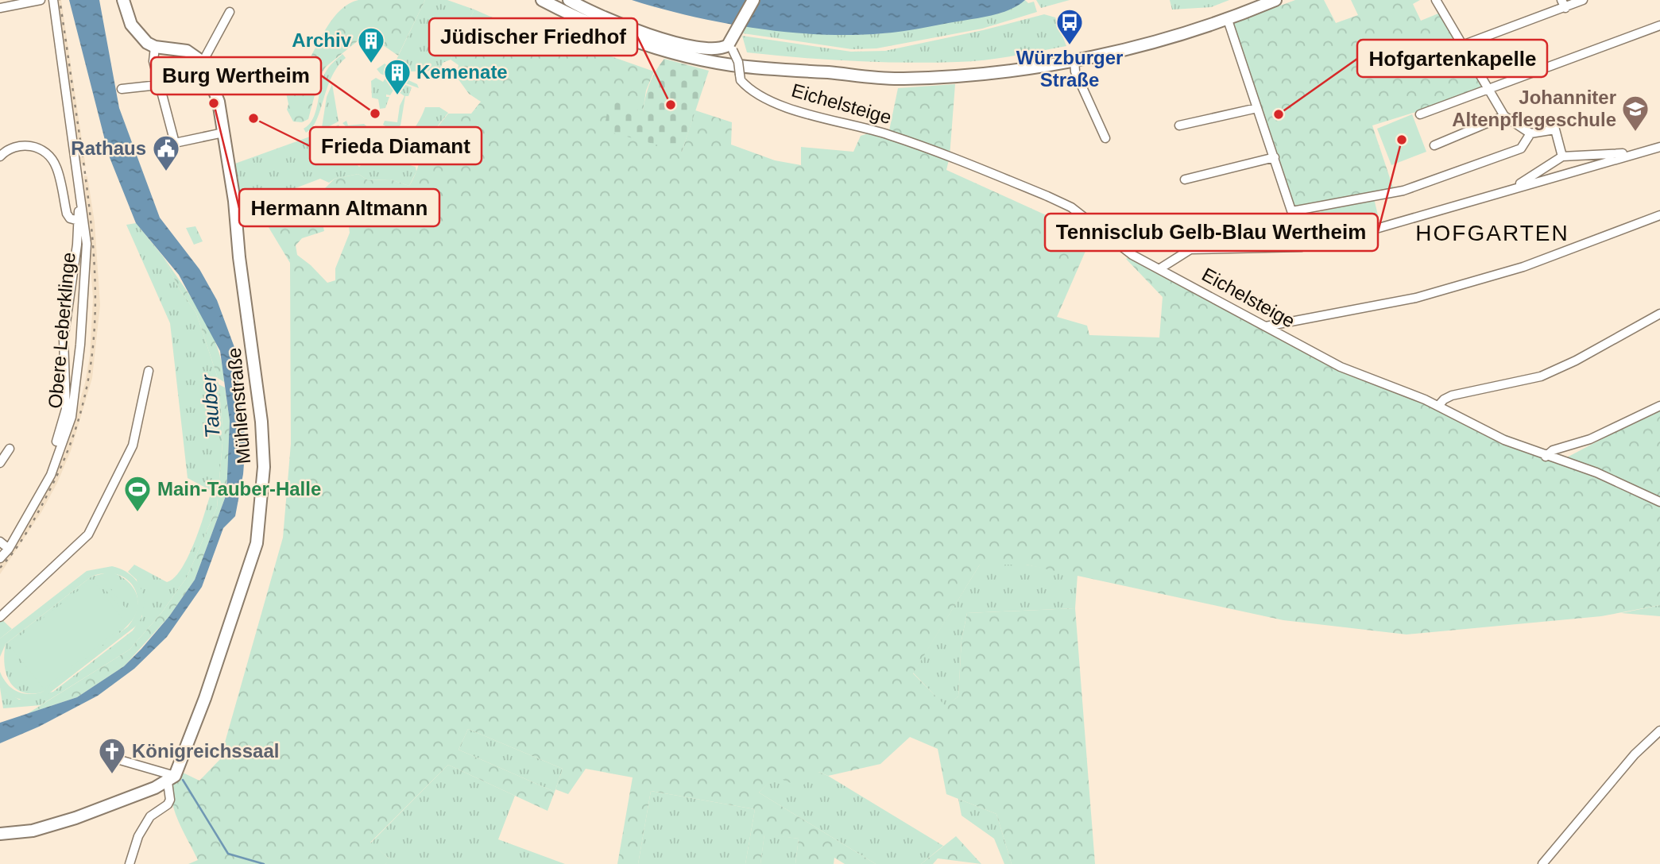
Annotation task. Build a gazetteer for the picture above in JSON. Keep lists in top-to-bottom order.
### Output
{
  "streets": {
    "main road": ["Mühlenstraße"],
    "street": ["Eichelsteige", "Obere Leberklinge"]
  },
  "districts": ["HOFGARTEN"],
  "water": ["Tauber"],
  "places": {
    "bus stop": ["Würzburger Straße"],
    "building": ["Archiv", "Kemenate"],
    "other": [
      "Hermann Altmann",
      "Jüdischer Friedhof",
      "Burg Wertheim",
      "Hofgartenkapelle",
      "Frieda Diamant",
      "Tennisclub Gelb-Blau Wertheim"
    ],
    "school or university": ["Johanniter Altenpflegeschule"],
    "public building": ["Rathaus"],
    "sports": ["Main-Tauber-Halle"],
    "church": ["Königreichssaal"]
  }
}
